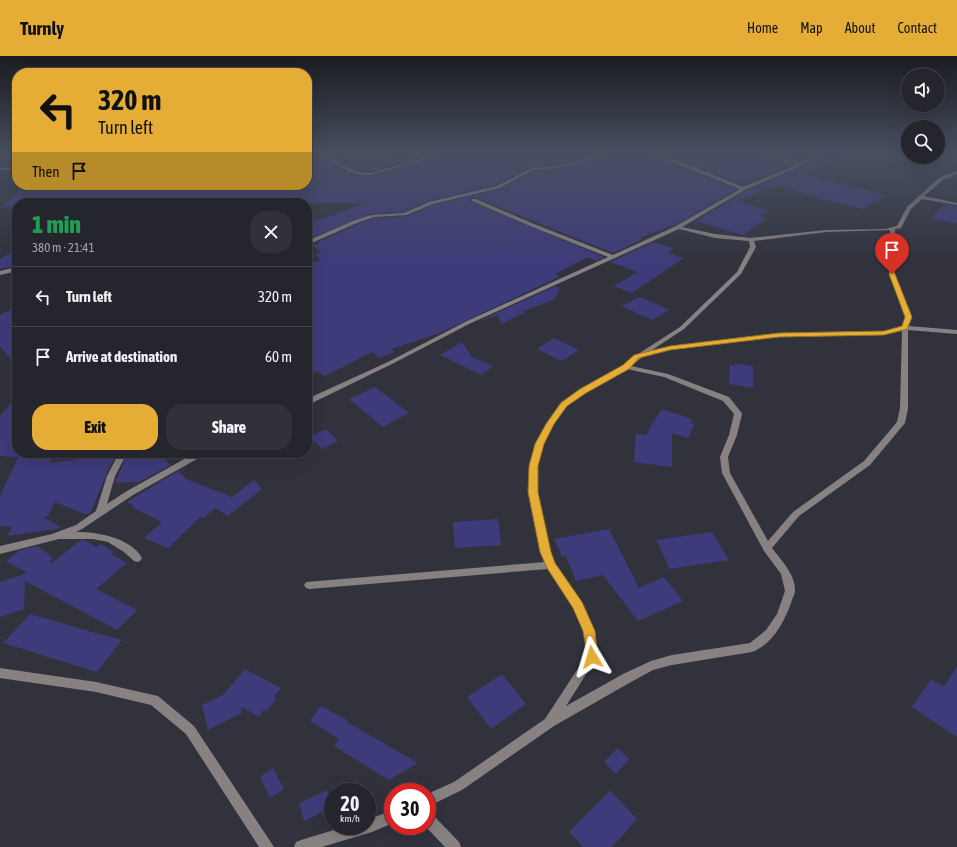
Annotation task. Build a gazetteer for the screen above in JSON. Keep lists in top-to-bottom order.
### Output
{
  "page": {
    "header": "Turnly",
    "nav": [
      "Home",
      "Map",
      "About",
      "Contact"
    ],
    "turn": ["320 m", "Turn left"],
    "then": "Then",
    "heading": ["1 min", "380 m · 21:41"],
    "list": [
      {
        "name": "Turn left",
        "value": "320 m"
      },
      {
        "name": "Arrive at destination",
        "value": "60 m"
      }
    ],
    "buttons": ["Exit", "Share"],
    "speed": "20 km/h",
    "limit": "30"
  }
}
